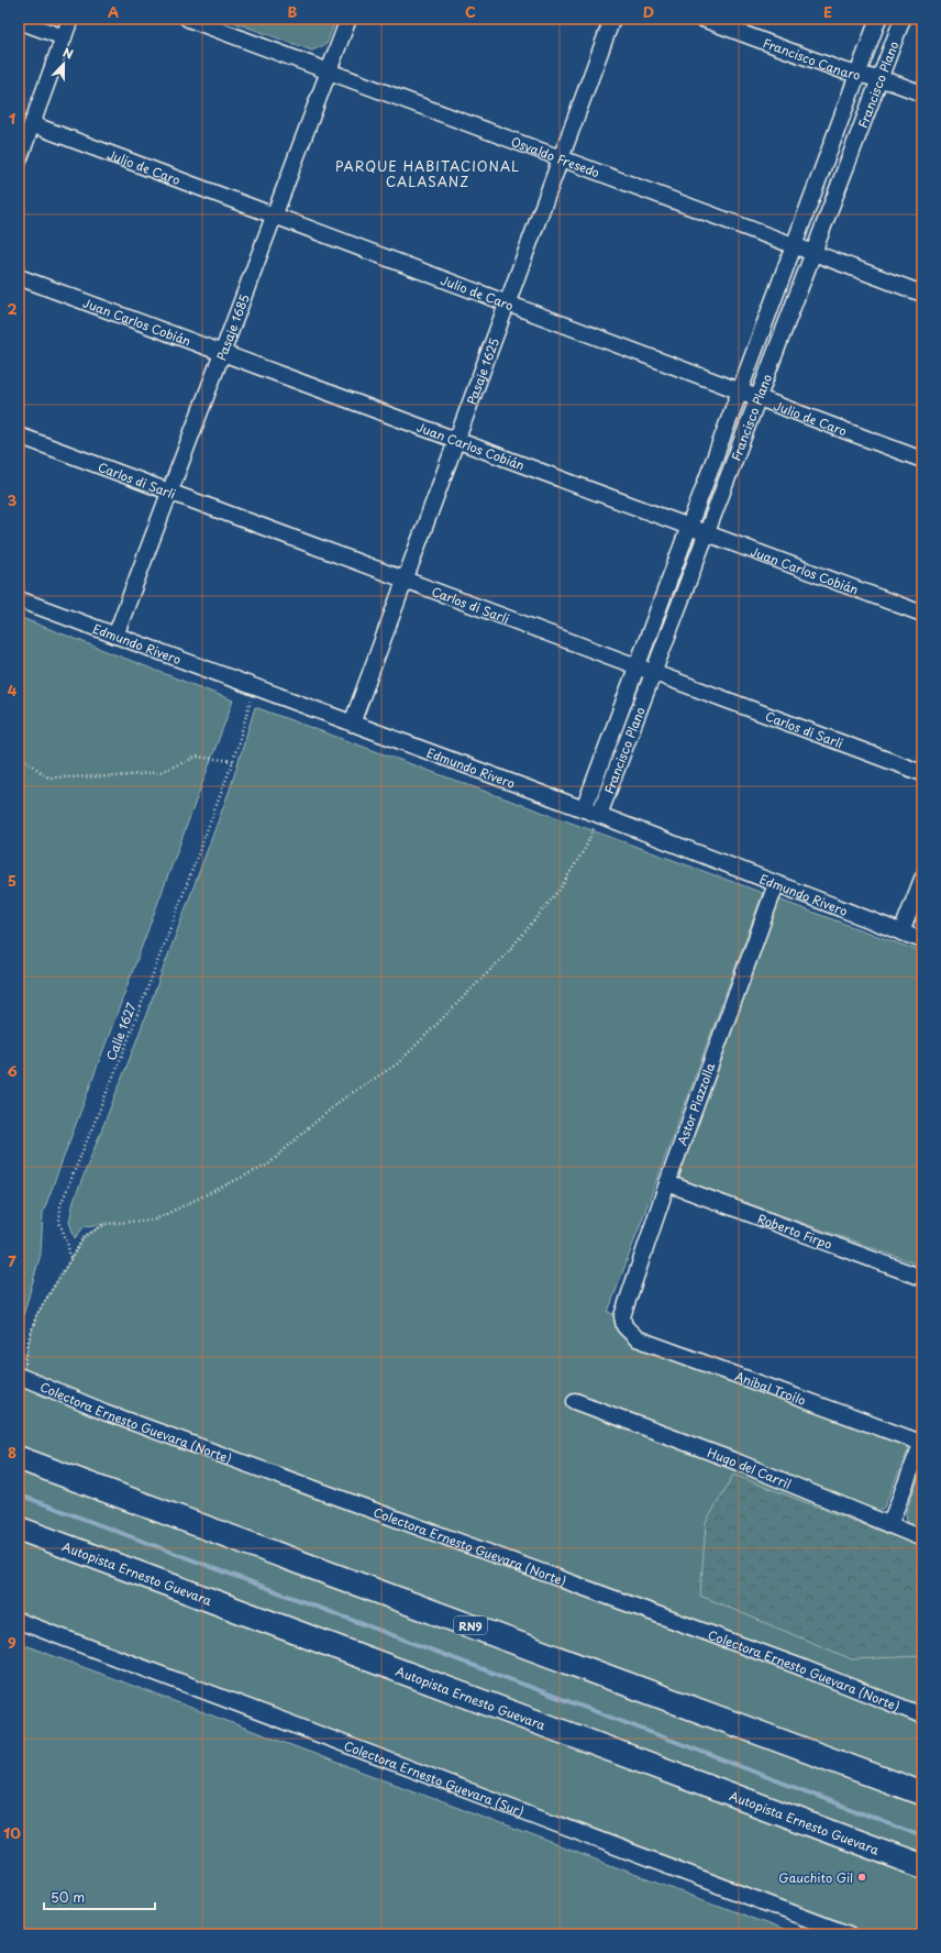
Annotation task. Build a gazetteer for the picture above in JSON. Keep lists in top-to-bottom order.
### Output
{
  "streets": {
    "highway": ["Autopista Ernesto Guevara", "RN9"],
    "street": [
      "Francisco Canaro",
      "Francisco Plano",
      "Osvaldo Fresedo",
      "Julio de Caro",
      "Juan Carlos Cobián",
      "Pasaje 1685",
      "Pasaje 1625",
      "Carlos di Sarli",
      "Edmundo Rivero",
      "Astor Piazzolla",
      "Roberto Firpo",
      "Anibal Troilo",
      "Colectora Ernesto Guevara (Norte)",
      "Hugo del Carril",
      "Colectora Ernesto Guevara (Sur)"
    ],
    "path": ["Calle 1627"]
  },
  "crossings": [
    ["Francisco Canaro", "Francisco Plano"],
    ["Francisco Plano", "Osvaldo Fresedo"],
    ["Francisco Plano", "Julio de Caro"],
    ["Francisco Plano", "Juan Carlos Cobián"],
    ["Francisco Plano", "Carlos di Sarli"],
    ["Francisco Plano", "Edmundo Rivero"],
    ["Osvaldo Fresedo", "Pasaje 1685"],
    ["Osvaldo Fresedo", "Pasaje 1625"],
    ["Julio de Caro", "Pasaje 1685"],
    ["Julio de Caro", "Pasaje 1625"],
    ["Juan Carlos Cobián", "Pasaje 1685"],
    ["Juan Carlos Cobián", "Pasaje 1625"],
    ["Pasaje 1685", "Carlos di Sarli"],
    ["Pasaje 1685", "Edmundo Rivero"],
    ["Pasaje 1625", "Carlos di Sarli"],
    ["Pasaje 1625", "Edmundo Rivero"],
    ["Edmundo Rivero", "Calle 1627"],
    ["Edmundo Rivero", "Astor Piazzolla"],
    ["Astor Piazzolla", "Roberto Firpo"],
    ["Astor Piazzolla", "Anibal Troilo"]
  ],
  "districts": ["PARQUE HABITACIONAL CALASANZ"],
  "places": ["Gauchito Gil"],
  "scale_bar": "50 m",
  "north": "top",
  "grid": {
    "columns": [
      "A",
      "B",
      "C",
      "D",
      "E"
    ],
    "rows": [
      "1",
      "2",
      "3",
      "4",
      "5",
      "6",
      "7",
      "8",
      "9",
      "10"
    ]
  }
}
